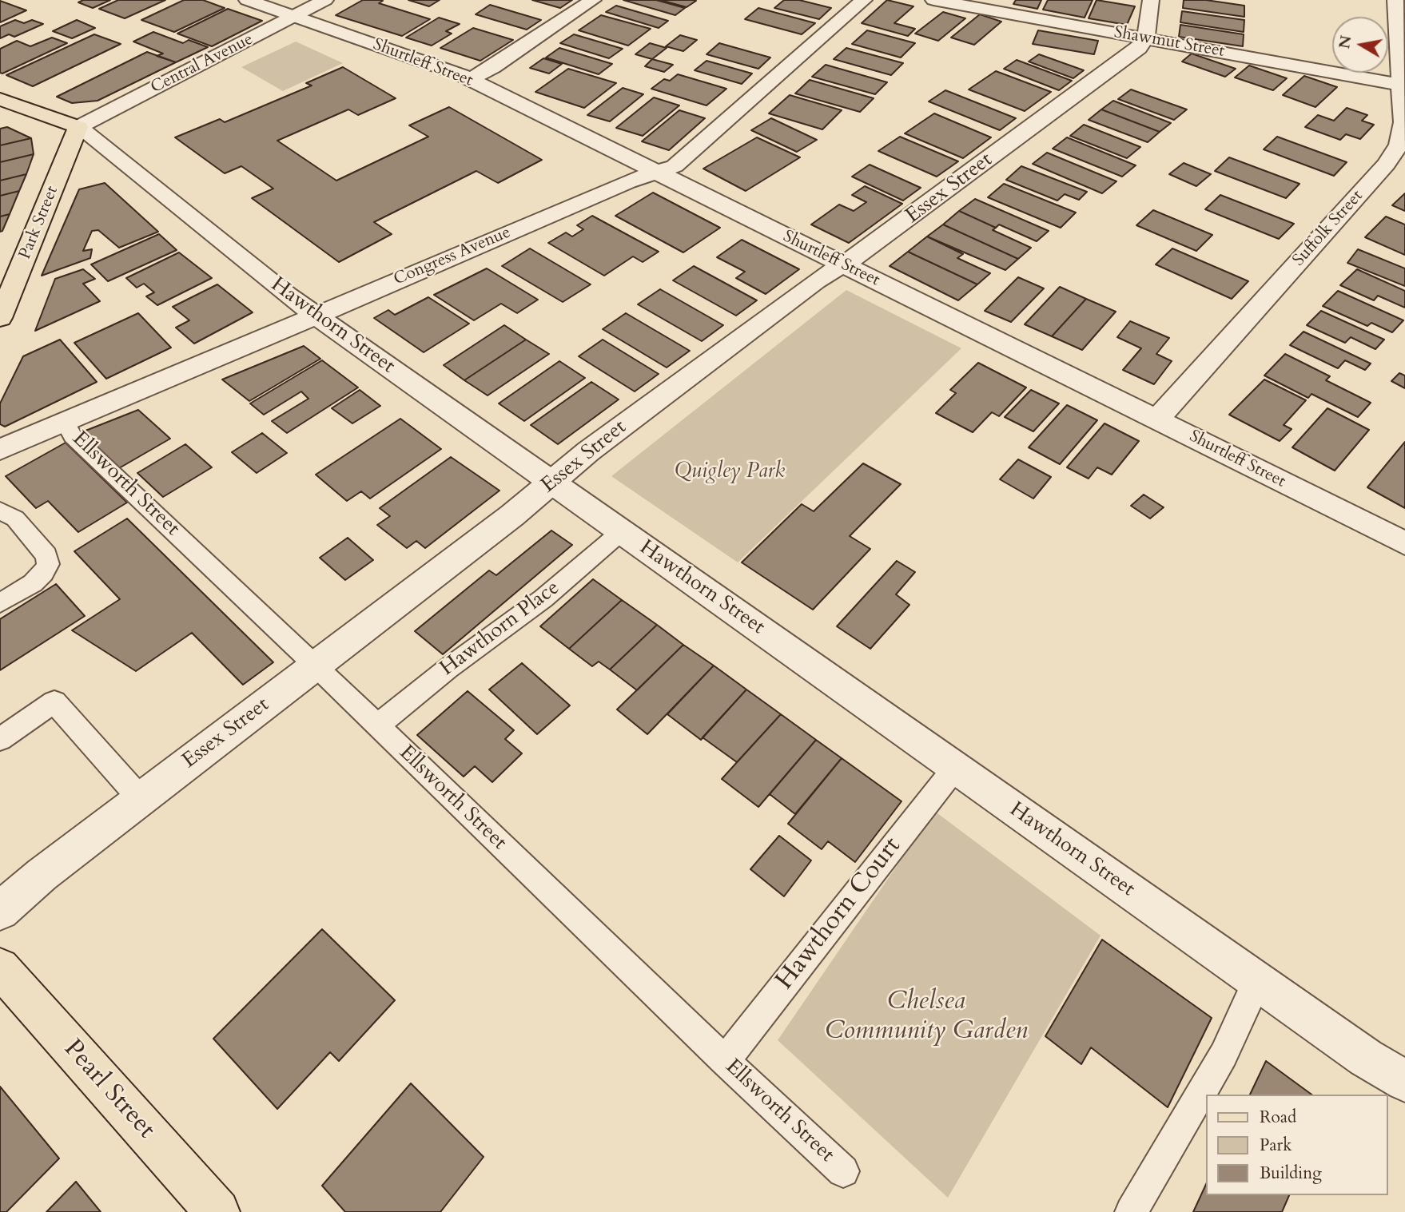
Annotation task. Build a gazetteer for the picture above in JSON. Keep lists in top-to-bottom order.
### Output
{
  "streets": {
    "main road": ["Park Street", "Hawthorn Street", "Pearl Street"],
    "street": [
      "Shawmut Street",
      "Shurtleff Street",
      "Central Avenue",
      "Essex Street",
      "Suffolk Street",
      "Congress Avenue"
    ],
    "lane": ["Ellsworth Street", "Hawthorn Place", "Hawthorn Court"]
  },
  "crossings": [
    ["Shawmut Street", "Essex Street"],
    ["Shawmut Street", "Suffolk Street"],
    ["Shurtleff Street", "Central Avenue"],
    ["Shurtleff Street", "Essex Street"],
    ["Shurtleff Street", "Suffolk Street"],
    ["Shurtleff Street", "Congress Avenue"],
    ["Central Avenue", "Park Street"],
    ["Central Avenue", "Hawthorn Street"],
    ["Essex Street", "Hawthorn Street"],
    ["Essex Street", "Ellsworth Street"],
    ["Park Street", "Hawthorn Street"],
    ["Congress Avenue", "Hawthorn Street"],
    ["Congress Avenue", "Ellsworth Street"],
    ["Hawthorn Street", "Hawthorn Place"],
    ["Hawthorn Street", "Hawthorn Court"],
    ["Ellsworth Street", "Hawthorn Place"],
    ["Ellsworth Street", "Hawthorn Court"]
  ],
  "parks": ["Quigley Park", "Chelsea Community Garden"],
  "legend": ["Road", "Park", "Building"],
  "north": "left"
}
